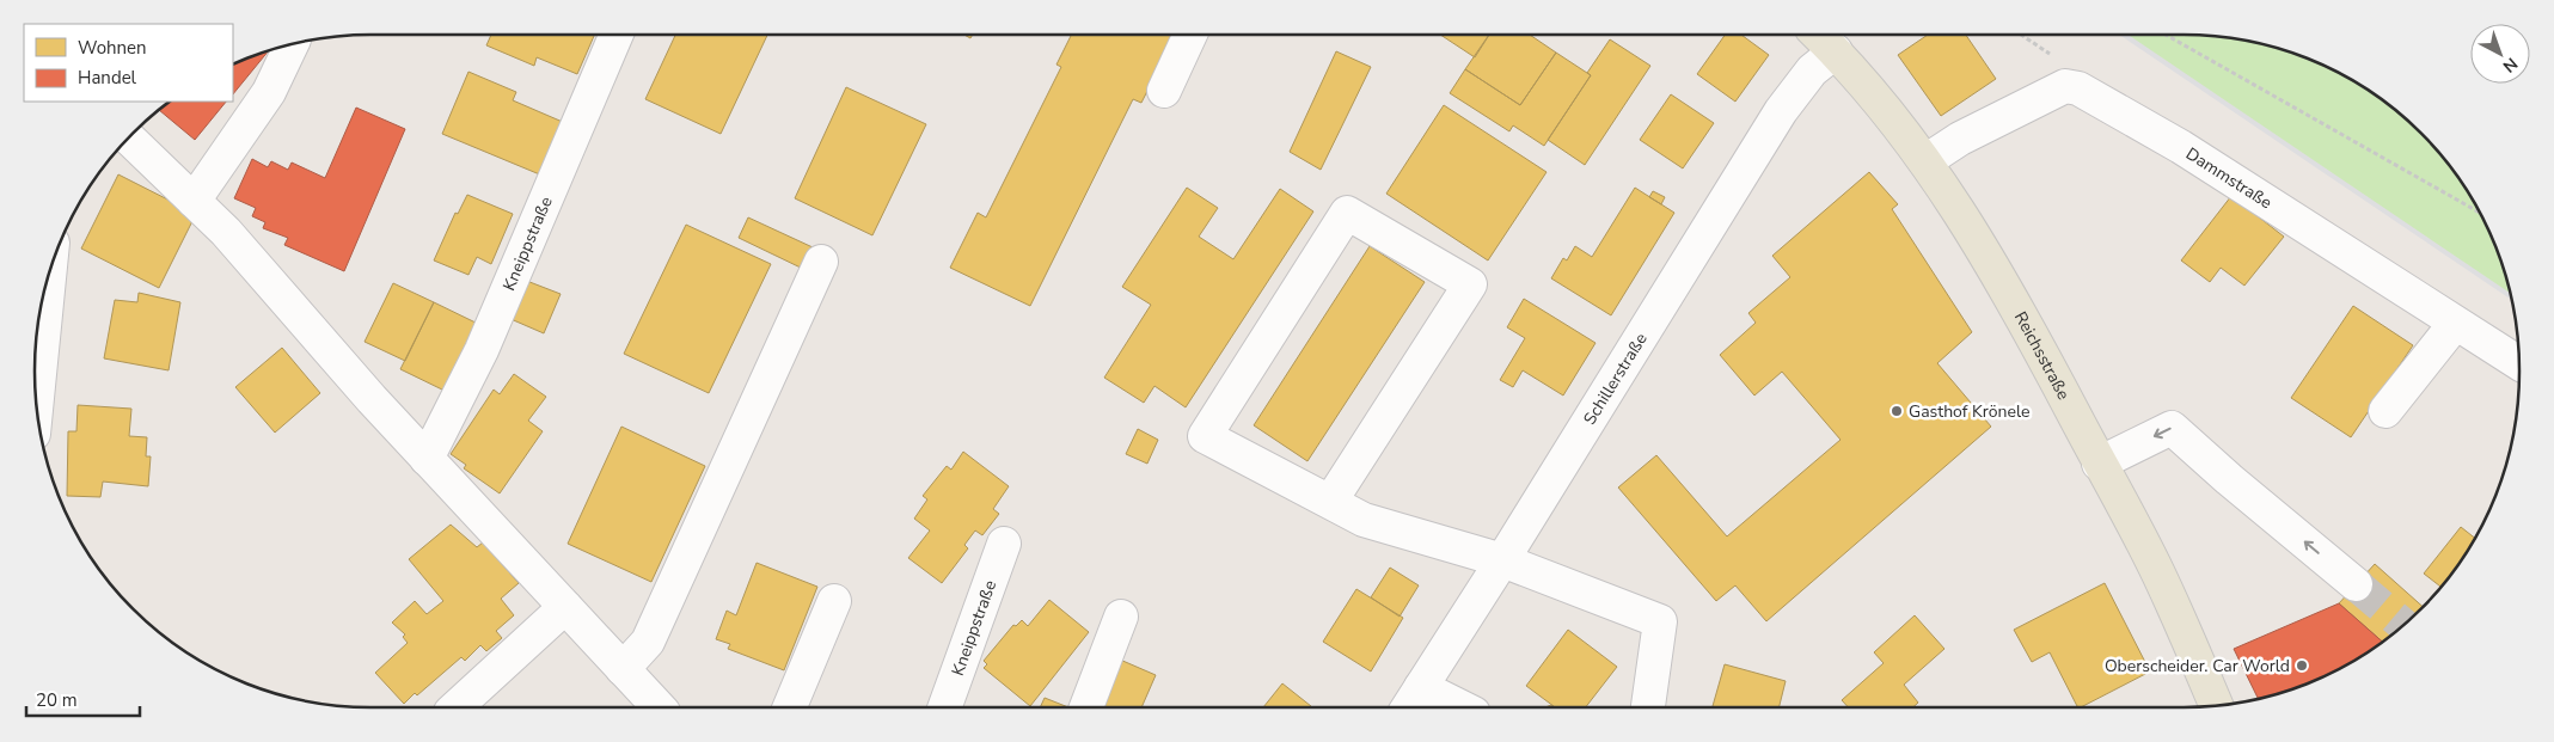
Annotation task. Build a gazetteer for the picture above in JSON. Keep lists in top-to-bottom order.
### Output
{
  "streets": {
    "main road": ["Reichsstraße"],
    "street": ["Dammstraße", "Kneippstraße", "Schillerstraße"]
  },
  "crossings": [
    ["Dammstraße", "Reichsstraße"],
    ["Reichsstraße", "Schillerstraße"]
  ],
  "places": ["Gasthof Krönele", "Oberscheider. Car World"],
  "legend": ["Wohnen", "Handel"],
  "scale_bar": "20 m",
  "north": "bottom right"
}
